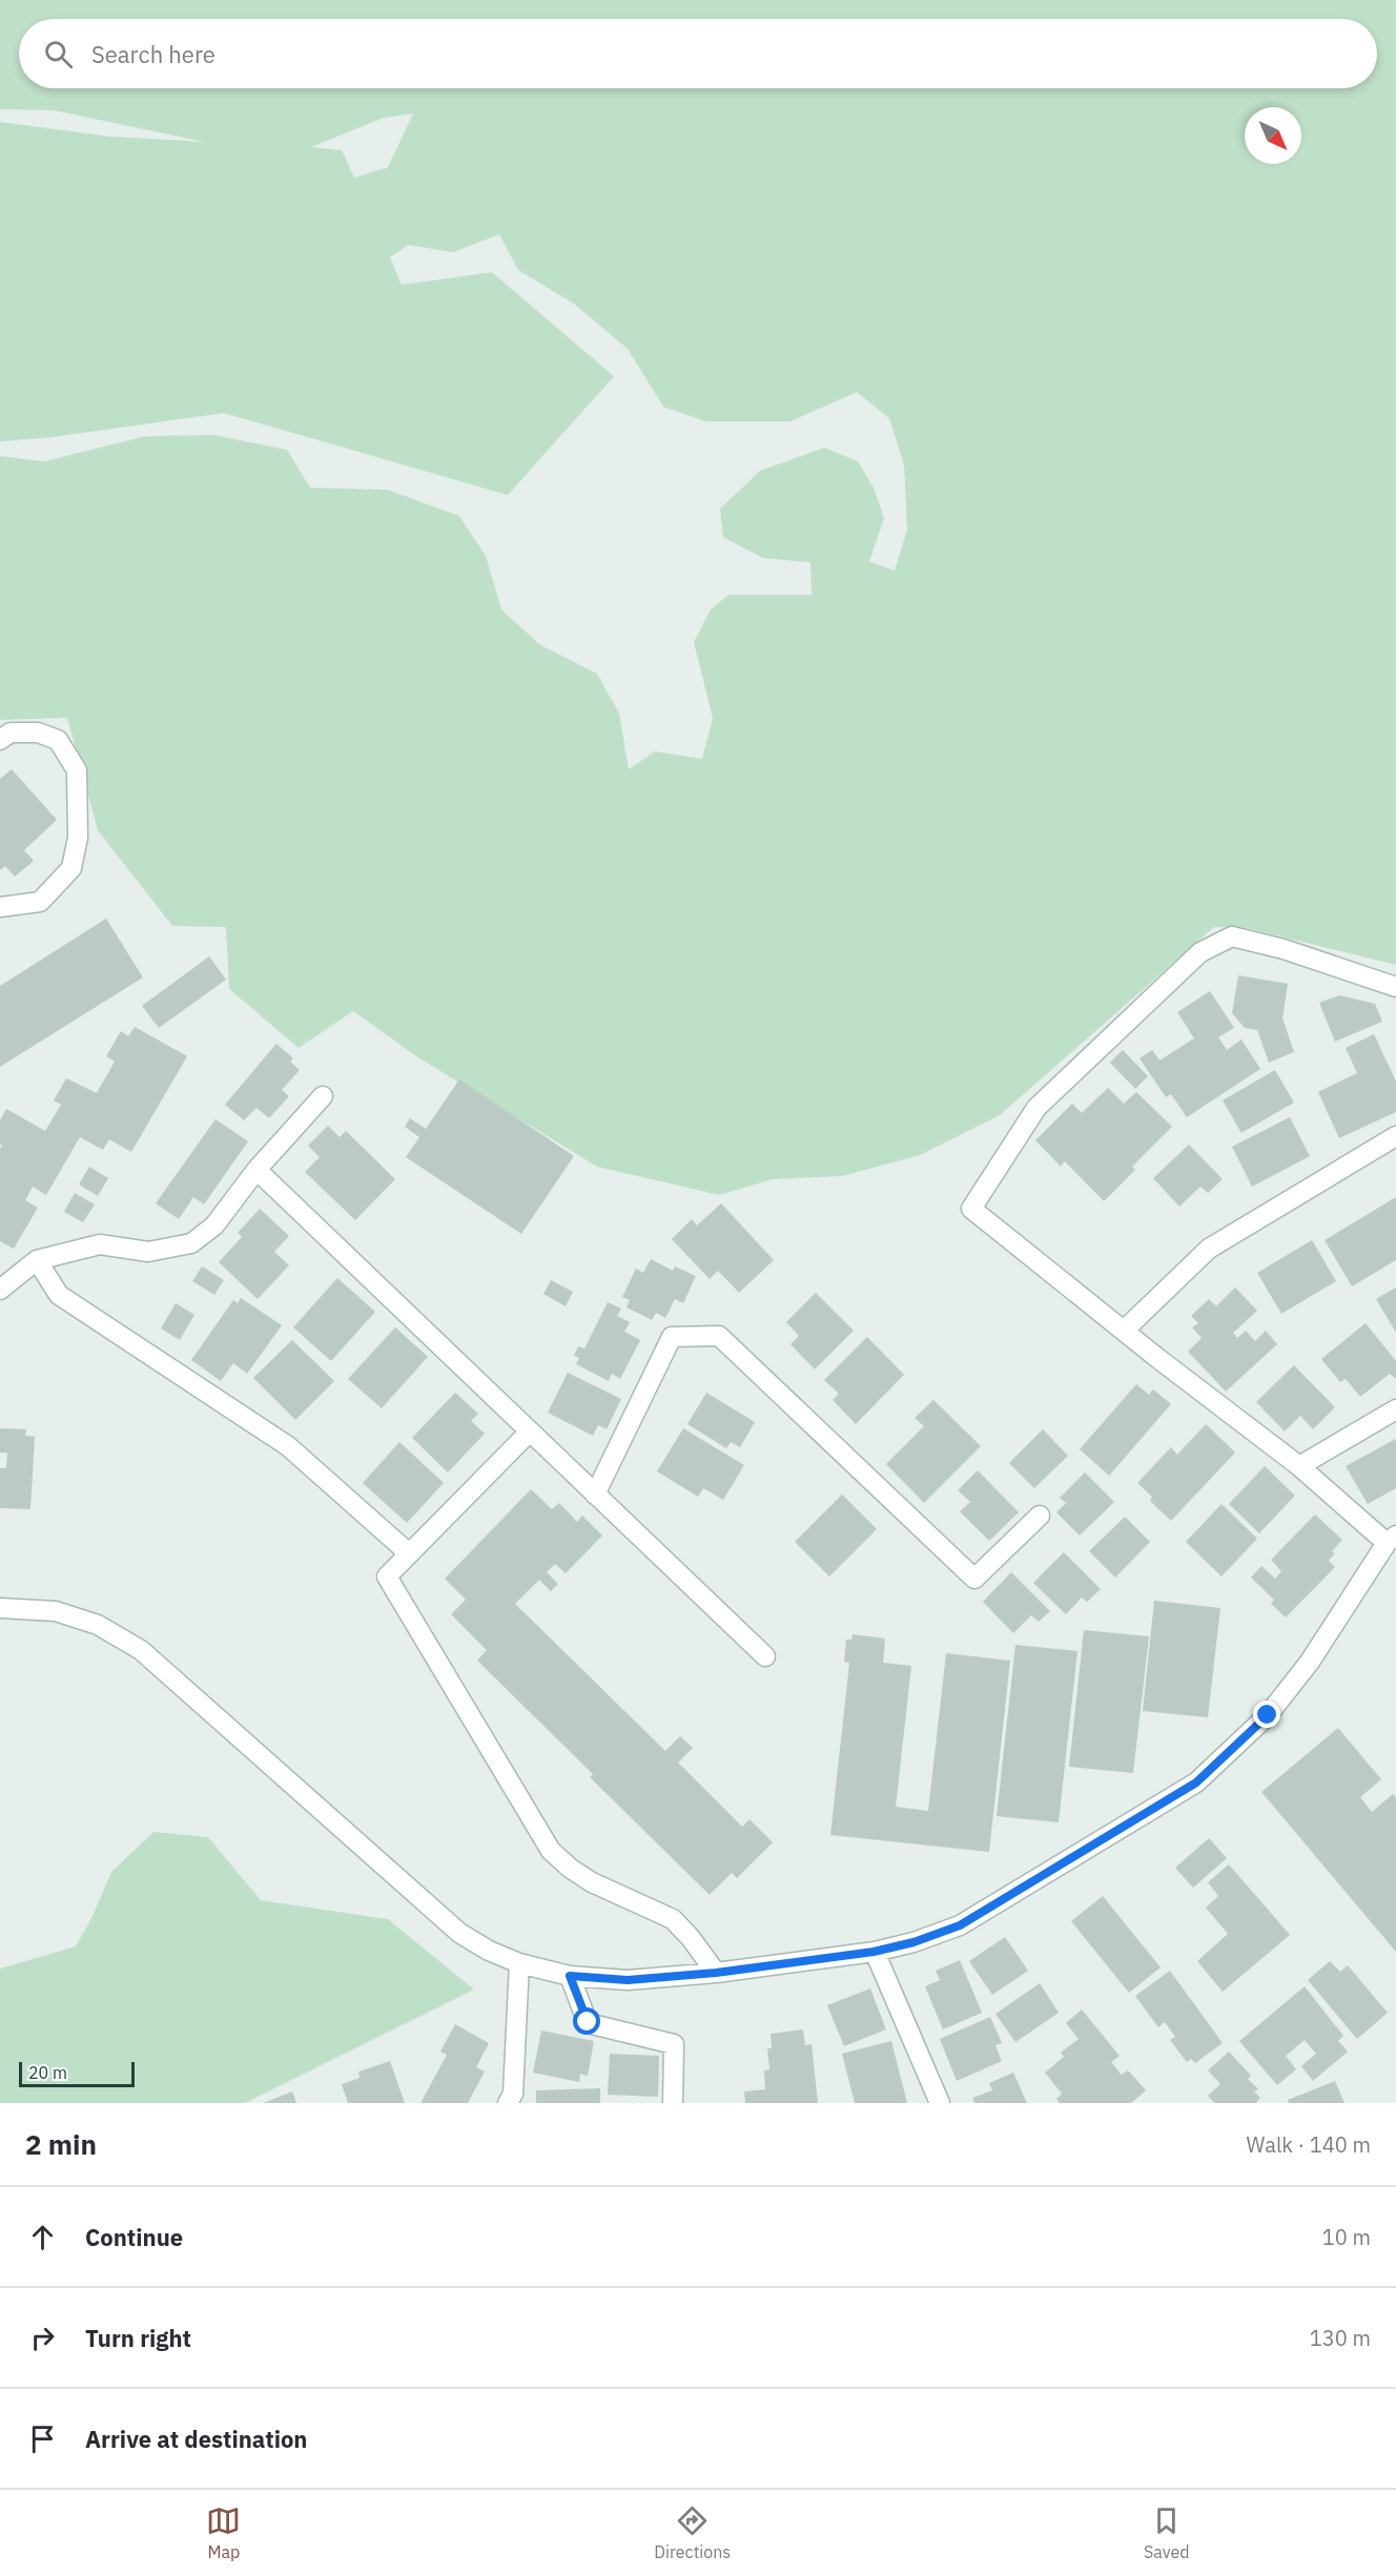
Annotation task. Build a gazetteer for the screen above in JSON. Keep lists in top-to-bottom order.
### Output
{
  "scale_bar": "20 m",
  "north": "bottom right",
  "page": {
    "search": "Search here",
    "scale": "20 m",
    "heading": ["2 min", "Walk · 140 m"],
    "list": [
      ["Continue", "10 m"],
      ["Turn right", "130 m"],
      "Arrive at destination"
    ],
    "nav": ["Map", "Directions", "Saved"]
  }
}
